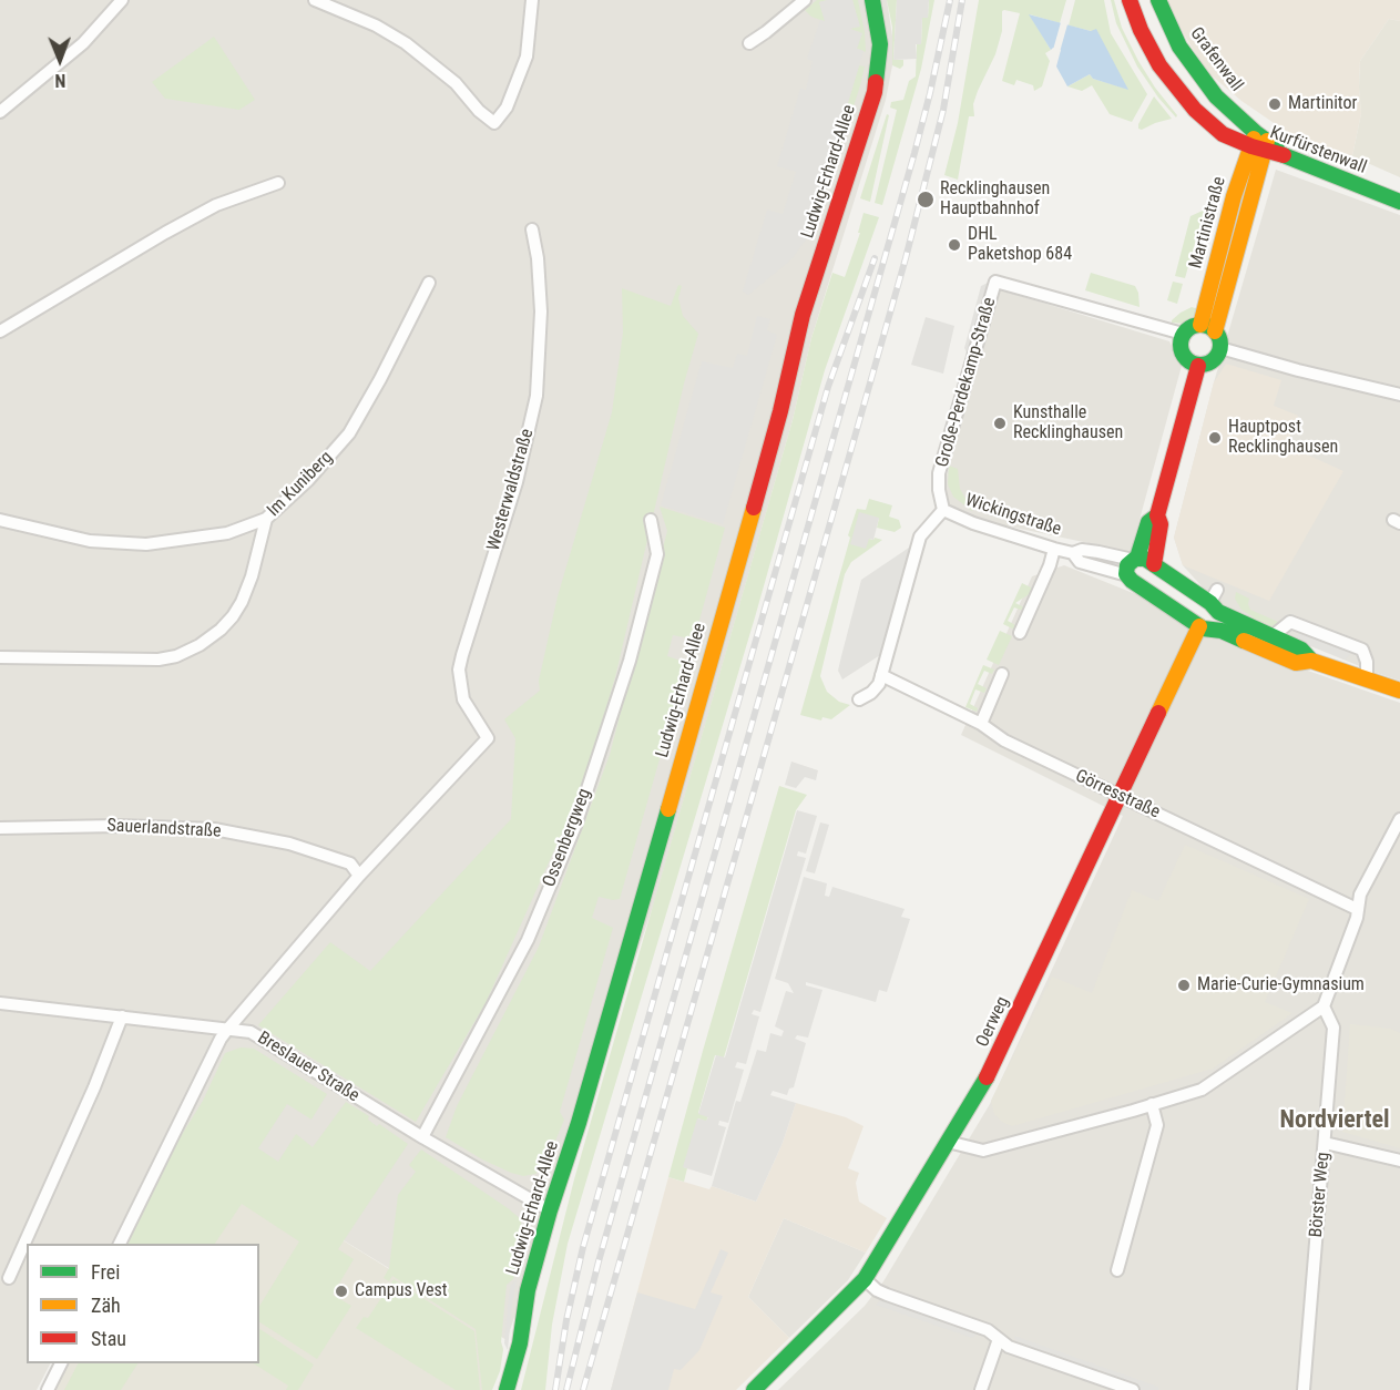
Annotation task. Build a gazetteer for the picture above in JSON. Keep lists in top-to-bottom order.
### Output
{
  "streets": {
    "main road": [
      "Grafenwall",
      "Kurfürstenwall",
      "Ludwig-Erhard-Allee",
      "Martinistraße",
      "Wickingstraße",
      "Oerweg"
    ],
    "street": [
      "Große-Perdekamp-Straße",
      "Im Kuniberg",
      "Westerwaldstraße",
      "Görresstraße",
      "Sauerlandstraße",
      "Ossenbergweg",
      "Breslauer Straße",
      "Börster Weg"
    ]
  },
  "crossings": [
    ["Grafenwall", "Kurfürstenwall"],
    ["Grafenwall", "Martinistraße"],
    ["Kurfürstenwall", "Martinistraße"],
    ["Ludwig-Erhard-Allee", "Breslauer Straße"],
    ["Martinistraße", "Große-Perdekamp-Straße"],
    ["Große-Perdekamp-Straße", "Wickingstraße"],
    ["Westerwaldstraße", "Sauerlandstraße"],
    ["Wickingstraße", "Oerweg"],
    ["Görresstraße", "Oerweg"],
    ["Ossenbergweg", "Breslauer Straße"]
  ],
  "districts": ["Nordviertel"],
  "places": [
    "Martinitor",
    "Recklinghausen Hauptbahnhof",
    "DHL Paketshop 684",
    "Kunsthalle Recklinghausen",
    "Hauptpost Recklinghausen",
    "Marie-Curie-Gymnasium",
    "Campus Vest"
  ],
  "legend": ["Frei", "Zäh", "Stau"],
  "north": "bottom"
}
